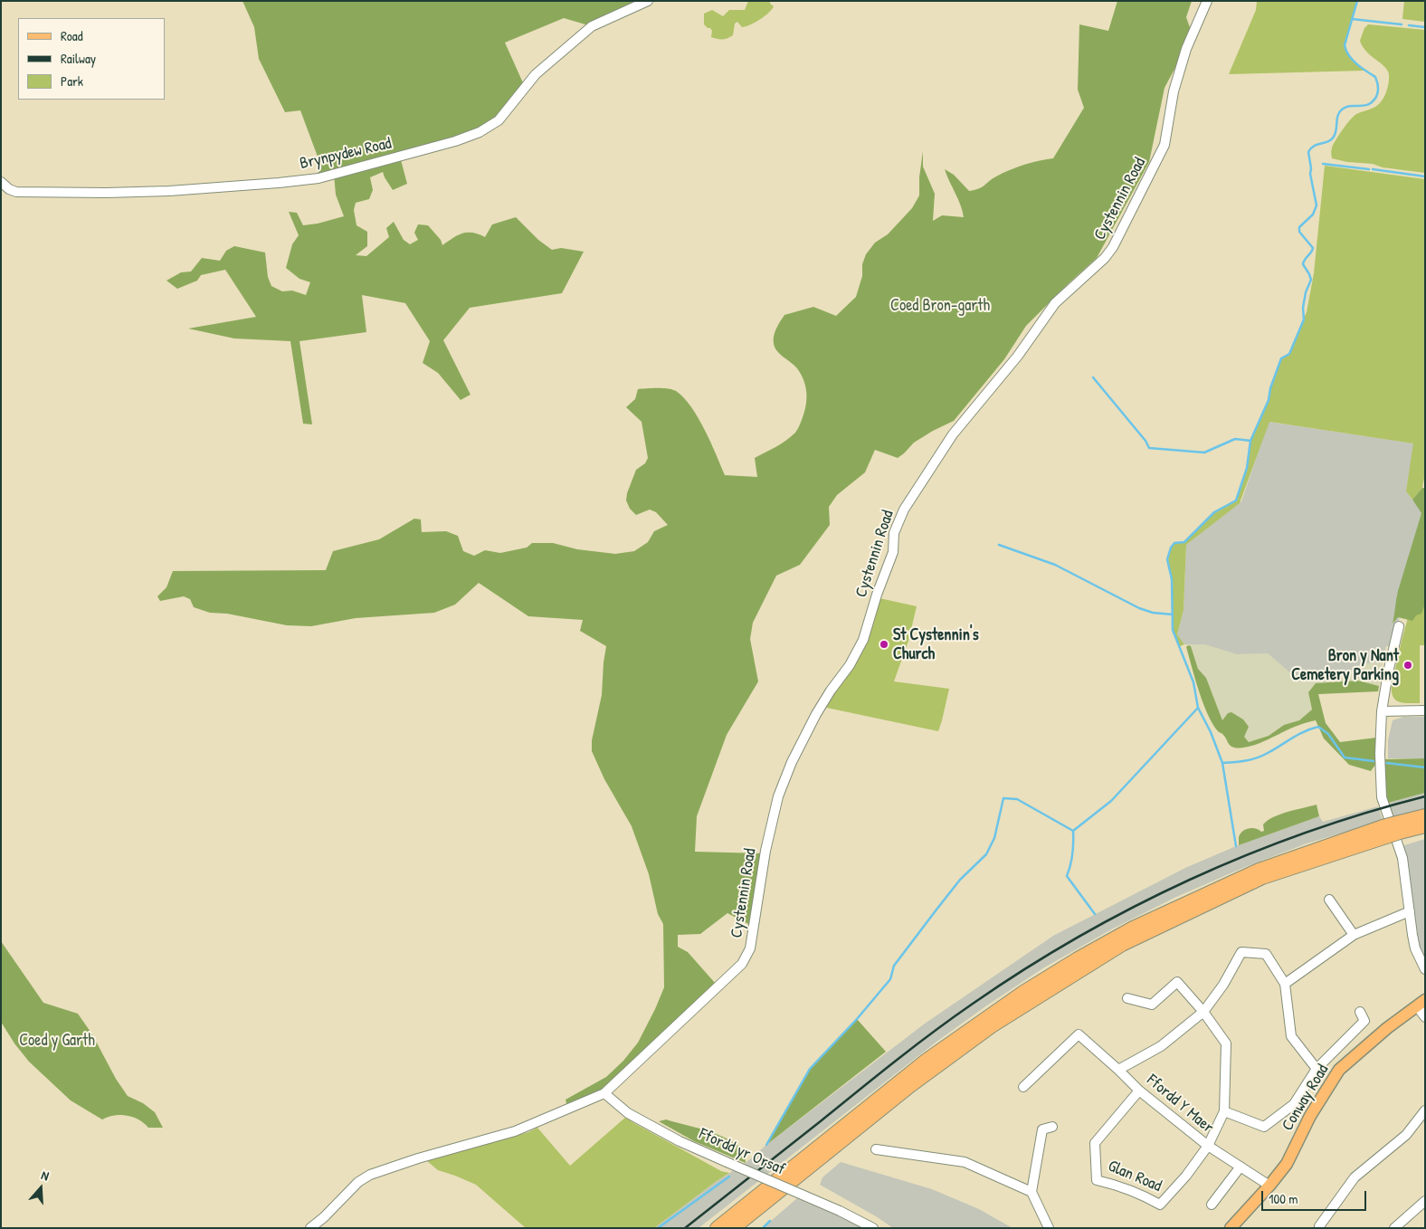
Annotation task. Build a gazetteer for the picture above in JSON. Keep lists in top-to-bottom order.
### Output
{
  "streets": {
    "main road": ["Conway Road"],
    "street": [
      "Brynpydew Road",
      "Cystennin Road",
      "Ffordd Y Maer",
      "Ffordd yr Orsaf",
      "Glan Road"
    ]
  },
  "crossings": [
    ["Cystennin Road", "Ffordd yr Orsaf"],
    ["Conway Road", "Ffordd Y Maer"],
    ["Ffordd Y Maer", "Glan Road"]
  ],
  "parks": ["Coed Bron-garth", "Coed y Garth"],
  "places": ["St Cystennin's Church", "Bron y Nant Cemetery Parking"],
  "legend": ["Road", "Railway", "Park"],
  "scale_bar": "100 m",
  "north": "top"
}
